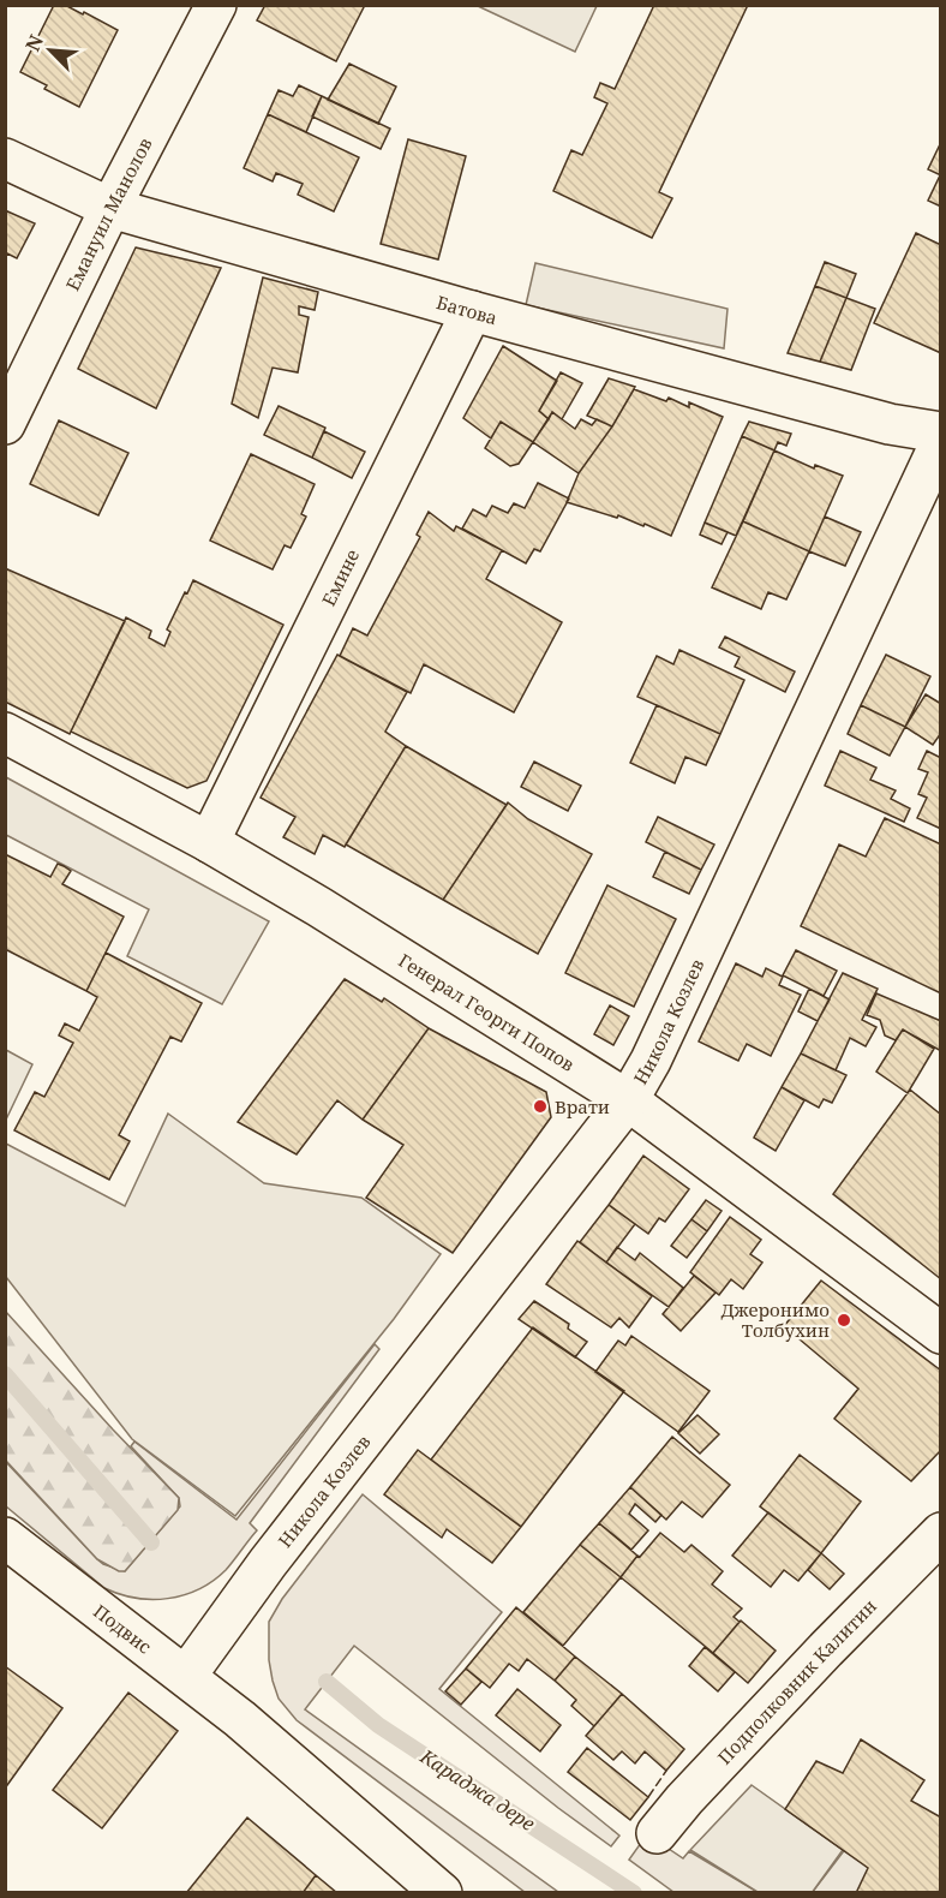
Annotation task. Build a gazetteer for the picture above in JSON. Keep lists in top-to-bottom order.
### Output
{
  "streets": {
    "street": [
      "Емануил Манолов",
      "Батова",
      "Емине",
      "Генерал Георги Попов",
      "Никола Козлев",
      "Подвис",
      "Подполковник Калитин"
    ]
  },
  "crossings": [
    ["Емануил Манолов", "Батова"],
    ["Батова", "Емине"],
    ["Емине", "Генерал Георги Попов"],
    ["Генерал Георги Попов", "Никола Козлев"],
    ["Никола Козлев", "Подвис"]
  ],
  "water": ["Караджа дере"],
  "places": ["Врати", "Джеронимо Толбухин"],
  "north": "top left"
}
